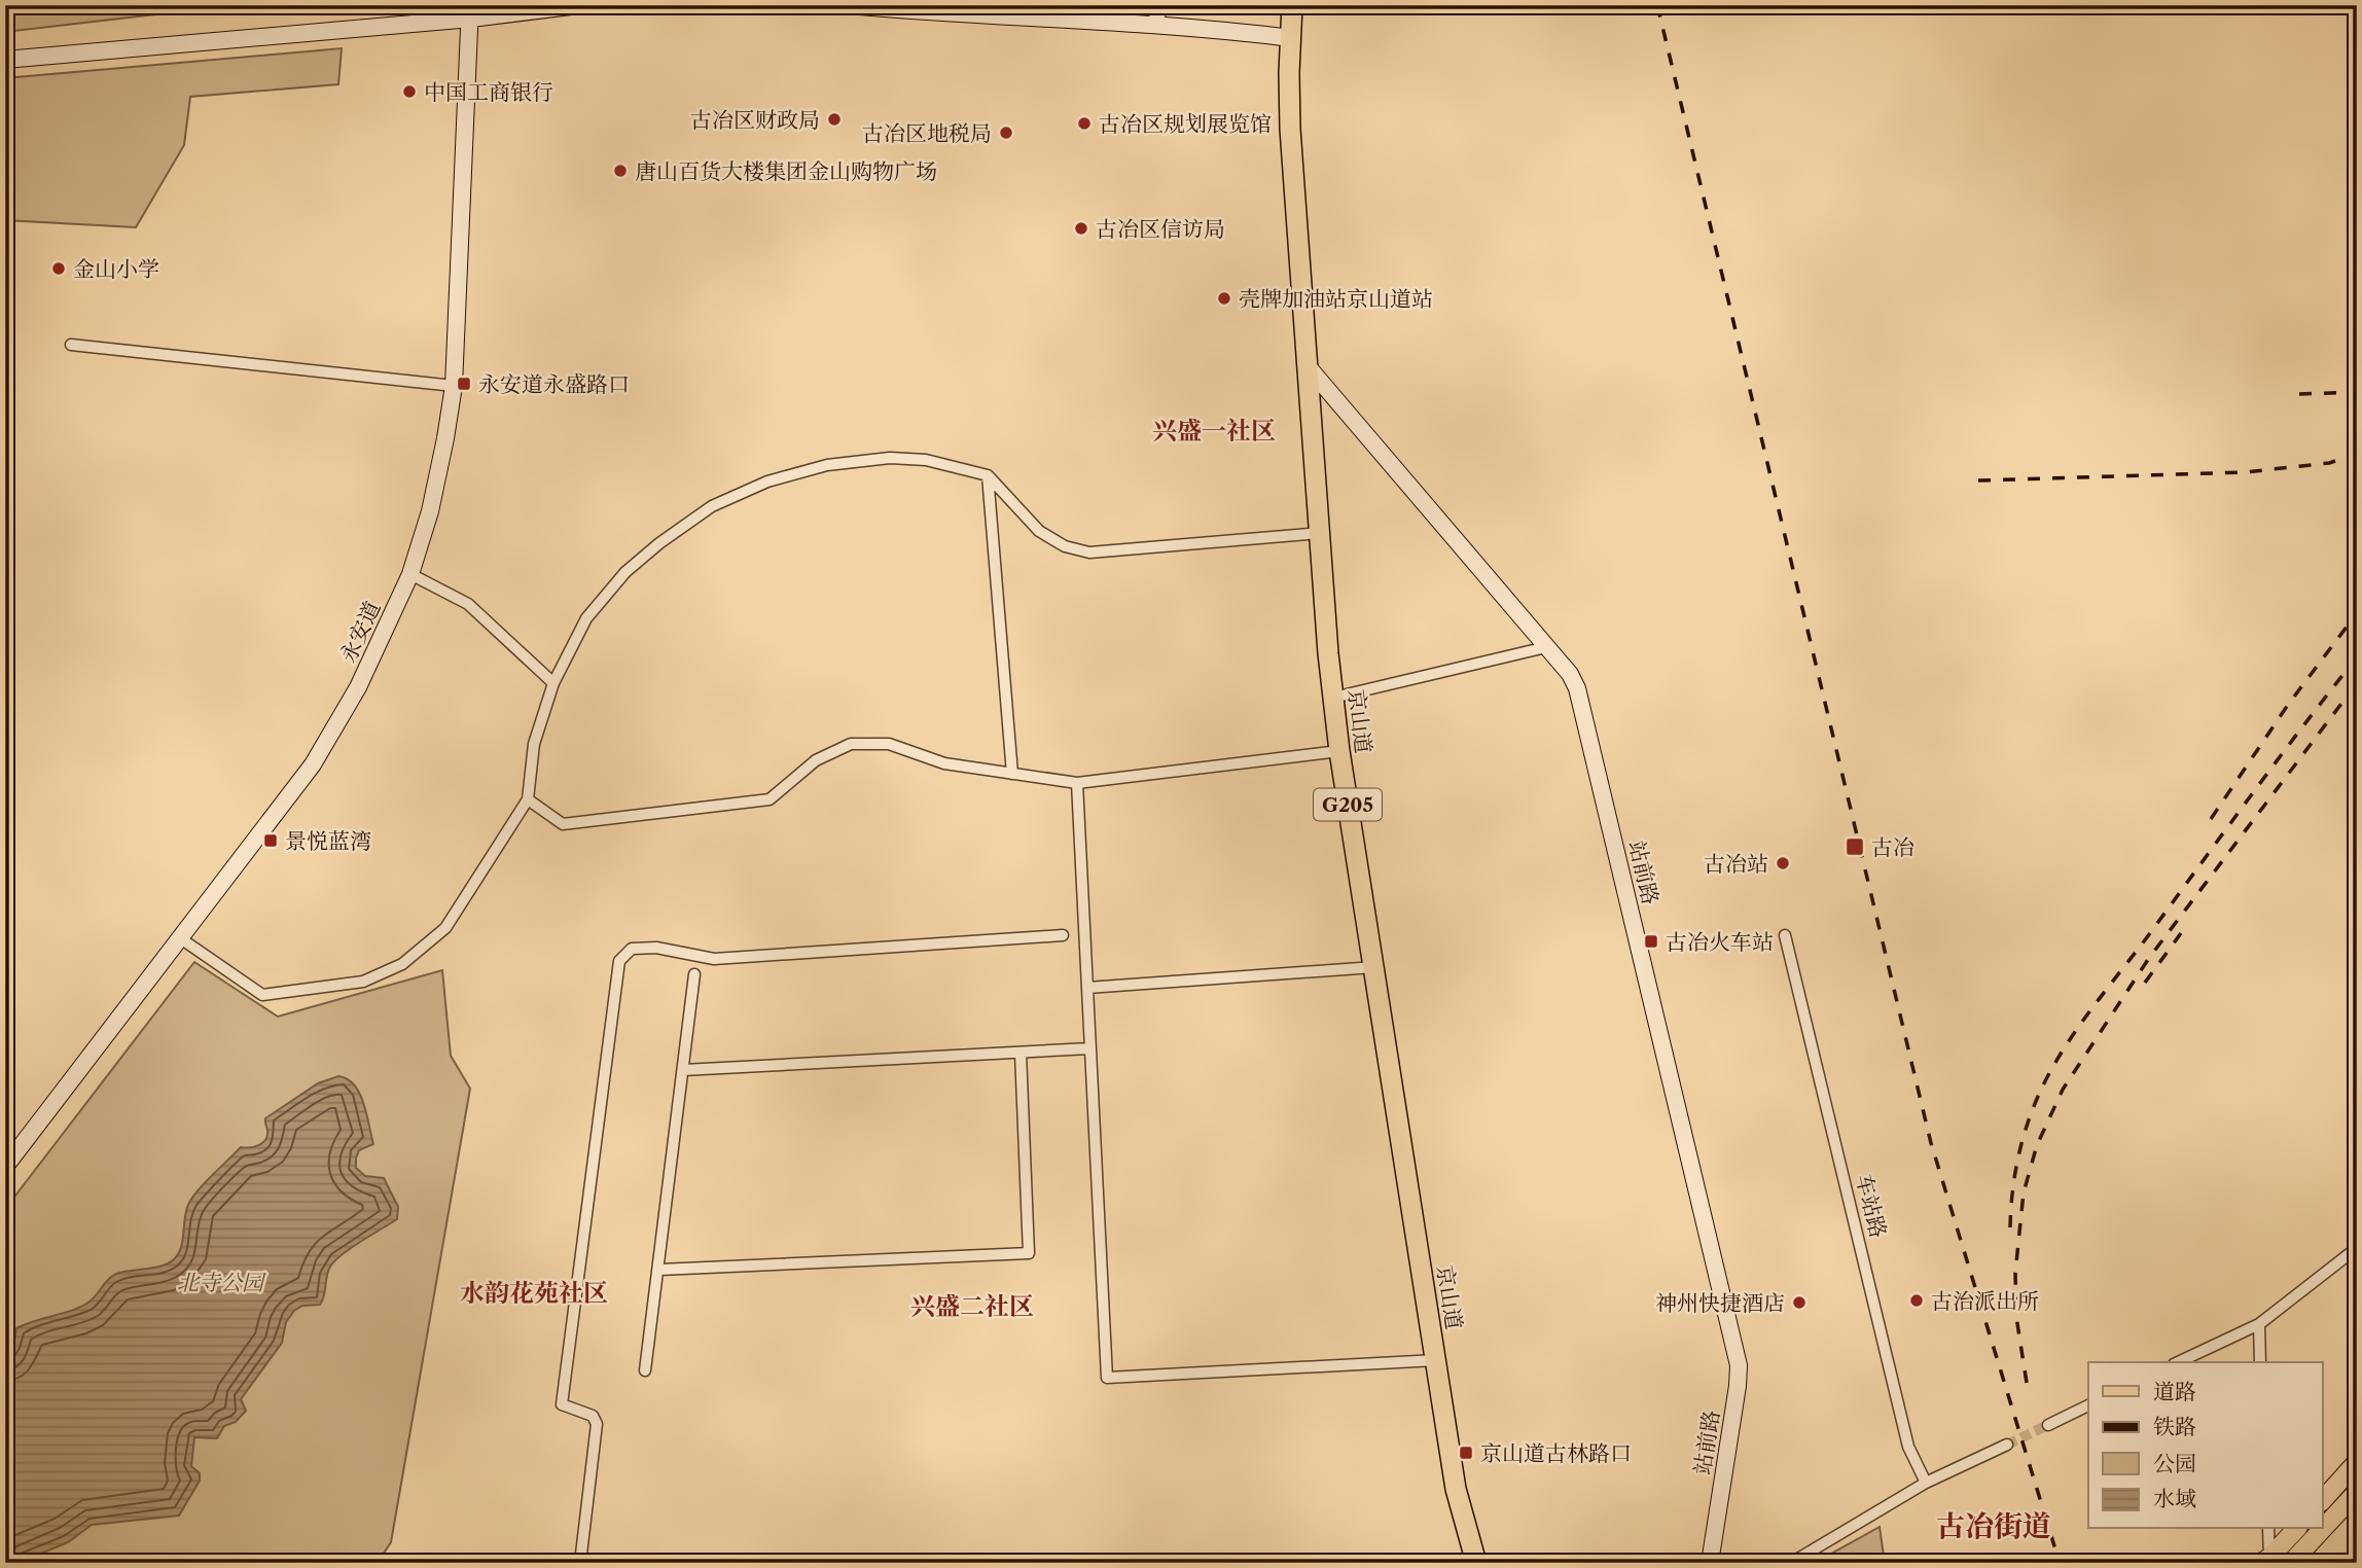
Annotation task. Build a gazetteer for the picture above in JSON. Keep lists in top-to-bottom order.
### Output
{
  "streets": {
    "highway": ["京山道", "G205"],
    "main road": ["永安道", "站前路"],
    "street": ["车站路"]
  },
  "crossings": [
    ["京山道", "站前路"]
  ],
  "districts": [
    "兴盛一社区",
    "水韵花苑社区",
    "兴盛二社区",
    "古冶街道"
  ],
  "parks": ["北寺公园"],
  "places": {
    "other": [
      "中国工商银行",
      "古冶区财政局",
      "古冶区规划展览馆",
      "古冶区地税局",
      "唐山百货大楼集团金山购物广场",
      "古冶区信访局",
      "金山小学",
      "壳牌加油站京山道站",
      "古冶站",
      "古治派出所",
      "神州快捷酒店"
    ],
    "transit": [
      "永安道永盛路口",
      "景悦蓝湾",
      "古冶",
      "古冶火车站",
      "京山道古林路口"
    ]
  },
  "legend": [
    "道路",
    "铁路",
    "公园",
    "水域"
  ]
}
